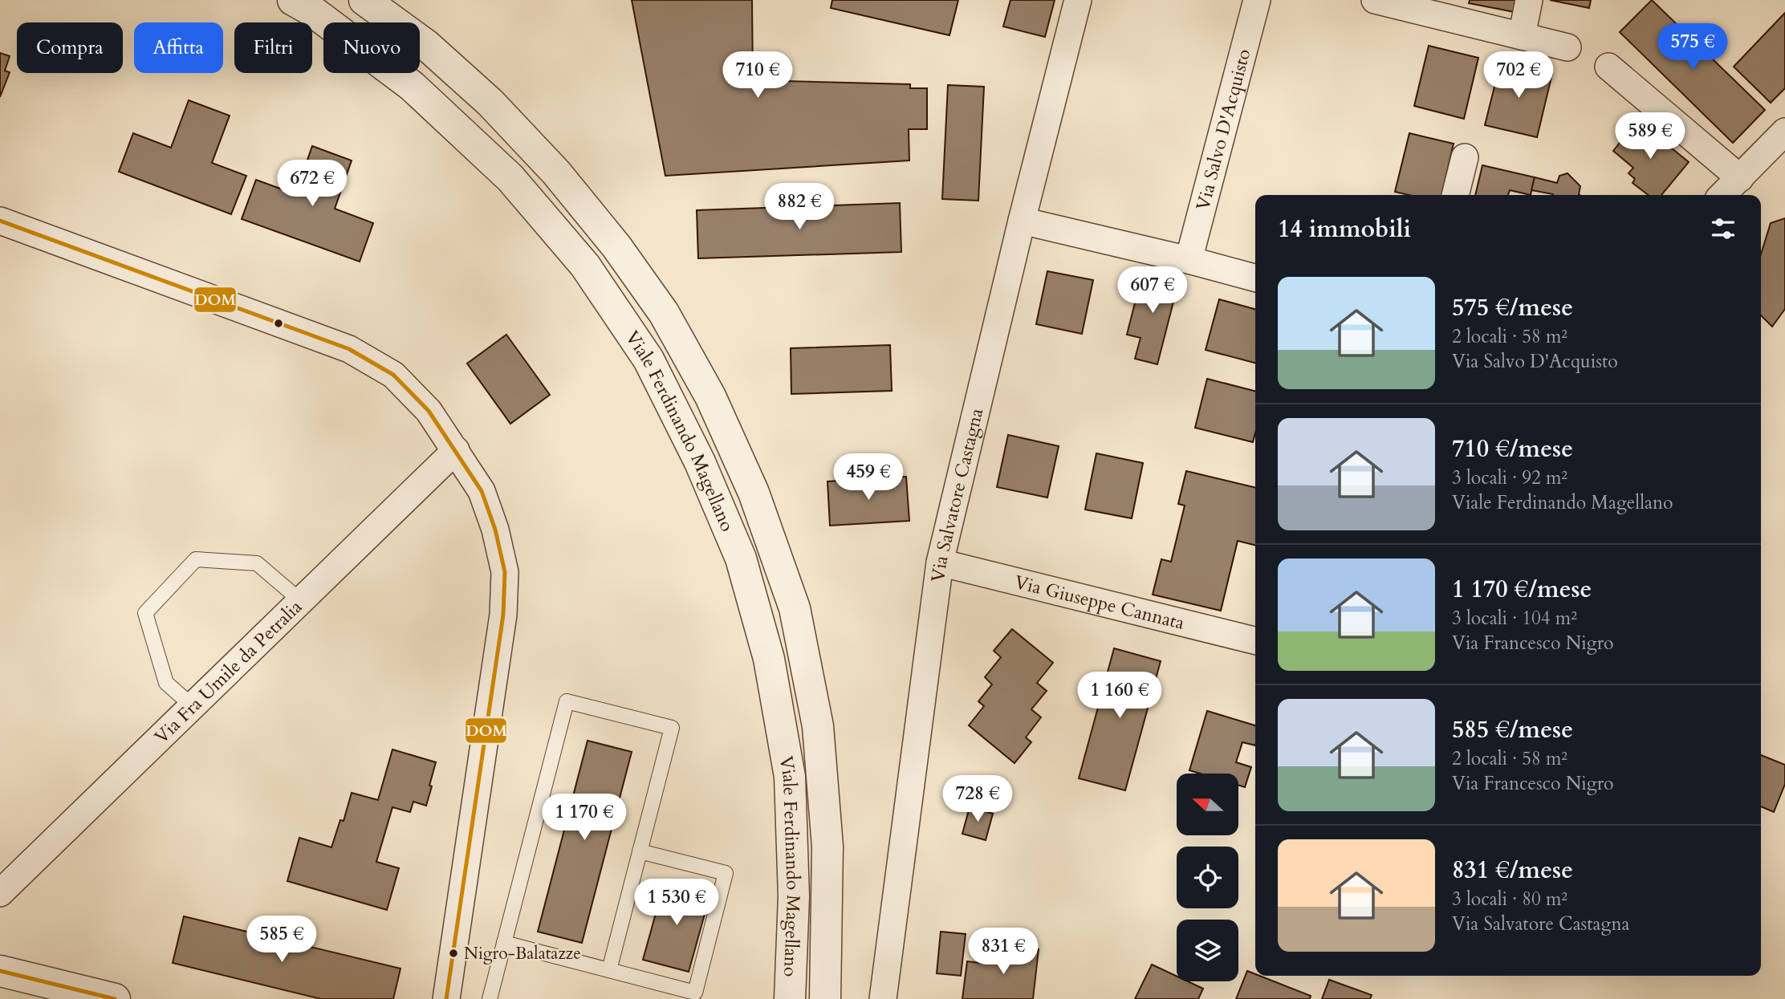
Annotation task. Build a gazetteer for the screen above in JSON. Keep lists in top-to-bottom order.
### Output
{
  "streets": {
    "street": [
      "Via Salvo D'Acquisto",
      "Viale Ferdinando Magellano",
      "Via Salvatore Castagna",
      "Via Giuseppe Cannata",
      "Via Fra Umile da Petralia"
    ]
  },
  "crossings": [
    ["Via Salvatore Castagna", "Via Giuseppe Cannata"]
  ],
  "places": ["Nigro-Balatazze"],
  "lines": ["transit line DOM"],
  "north": "left",
  "page": {
    "chip": [
      "Compra",
      "Affitta",
      "Filtri",
      "Nuovo"
    ],
    "price": [
      "575 €",
      "710 €",
      "702 €",
      "589 €",
      "672 €",
      "882 €",
      "607 €",
      "459 €",
      "1 160 €",
      "728 €",
      "1 170 €",
      "1 530 €",
      "585 €",
      "831 €"
    ],
    "heading": "14 immobili",
    "list": [
      {
        "name": "575 €/mese",
        "note": "2 locali · 58 m² · Via Salvo D'Acquisto"
      },
      {
        "name": "710 €/mese",
        "note": "3 locali · 92 m² · Viale Ferdinando Magellano"
      },
      {
        "name": "1 170 €/mese",
        "note": "3 locali · 104 m² · Via Francesco Nigro"
      },
      {
        "name": "585 €/mese",
        "note": "2 locali · 58 m² · Via Francesco Nigro"
      },
      {
        "name": "831 €/mese",
        "note": "3 locali · 80 m² · Via Salvatore Castagna"
      }
    ]
  }
}
